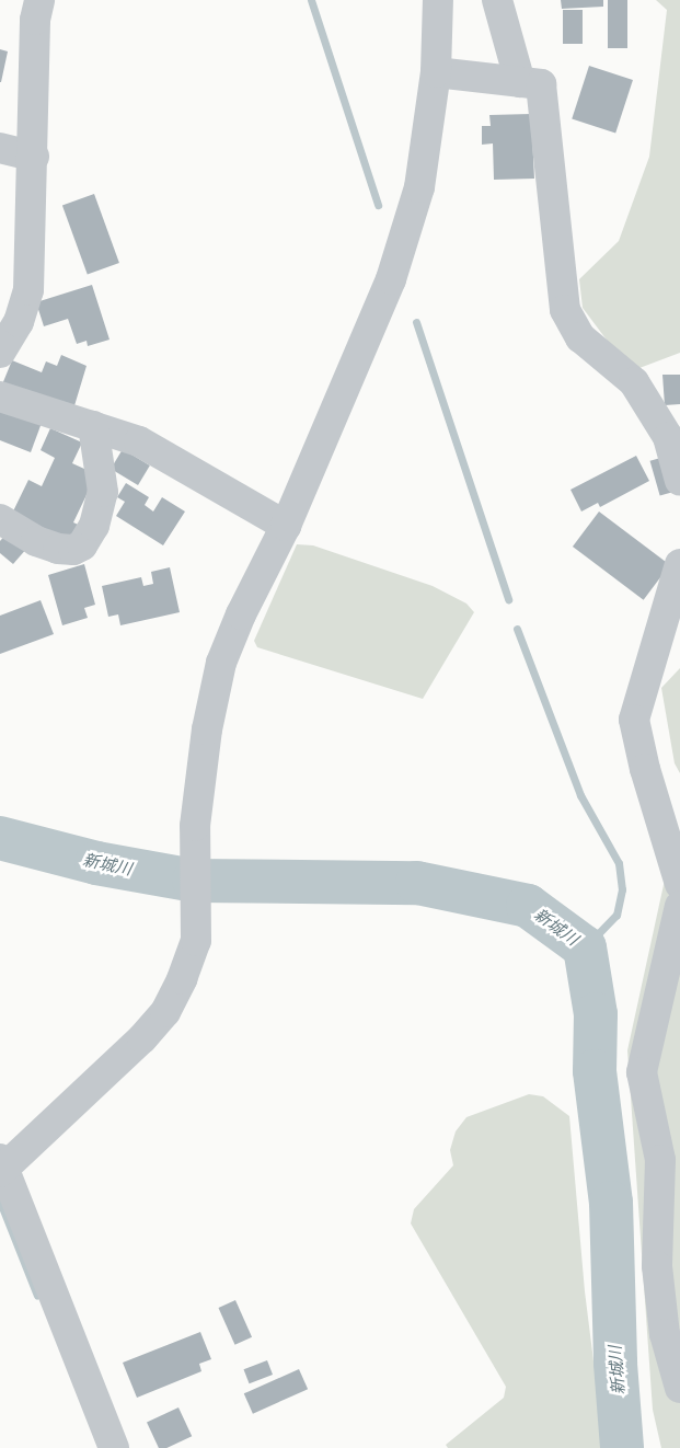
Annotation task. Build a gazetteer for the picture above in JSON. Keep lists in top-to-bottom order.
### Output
{
  "water": ["新城川"]
}
